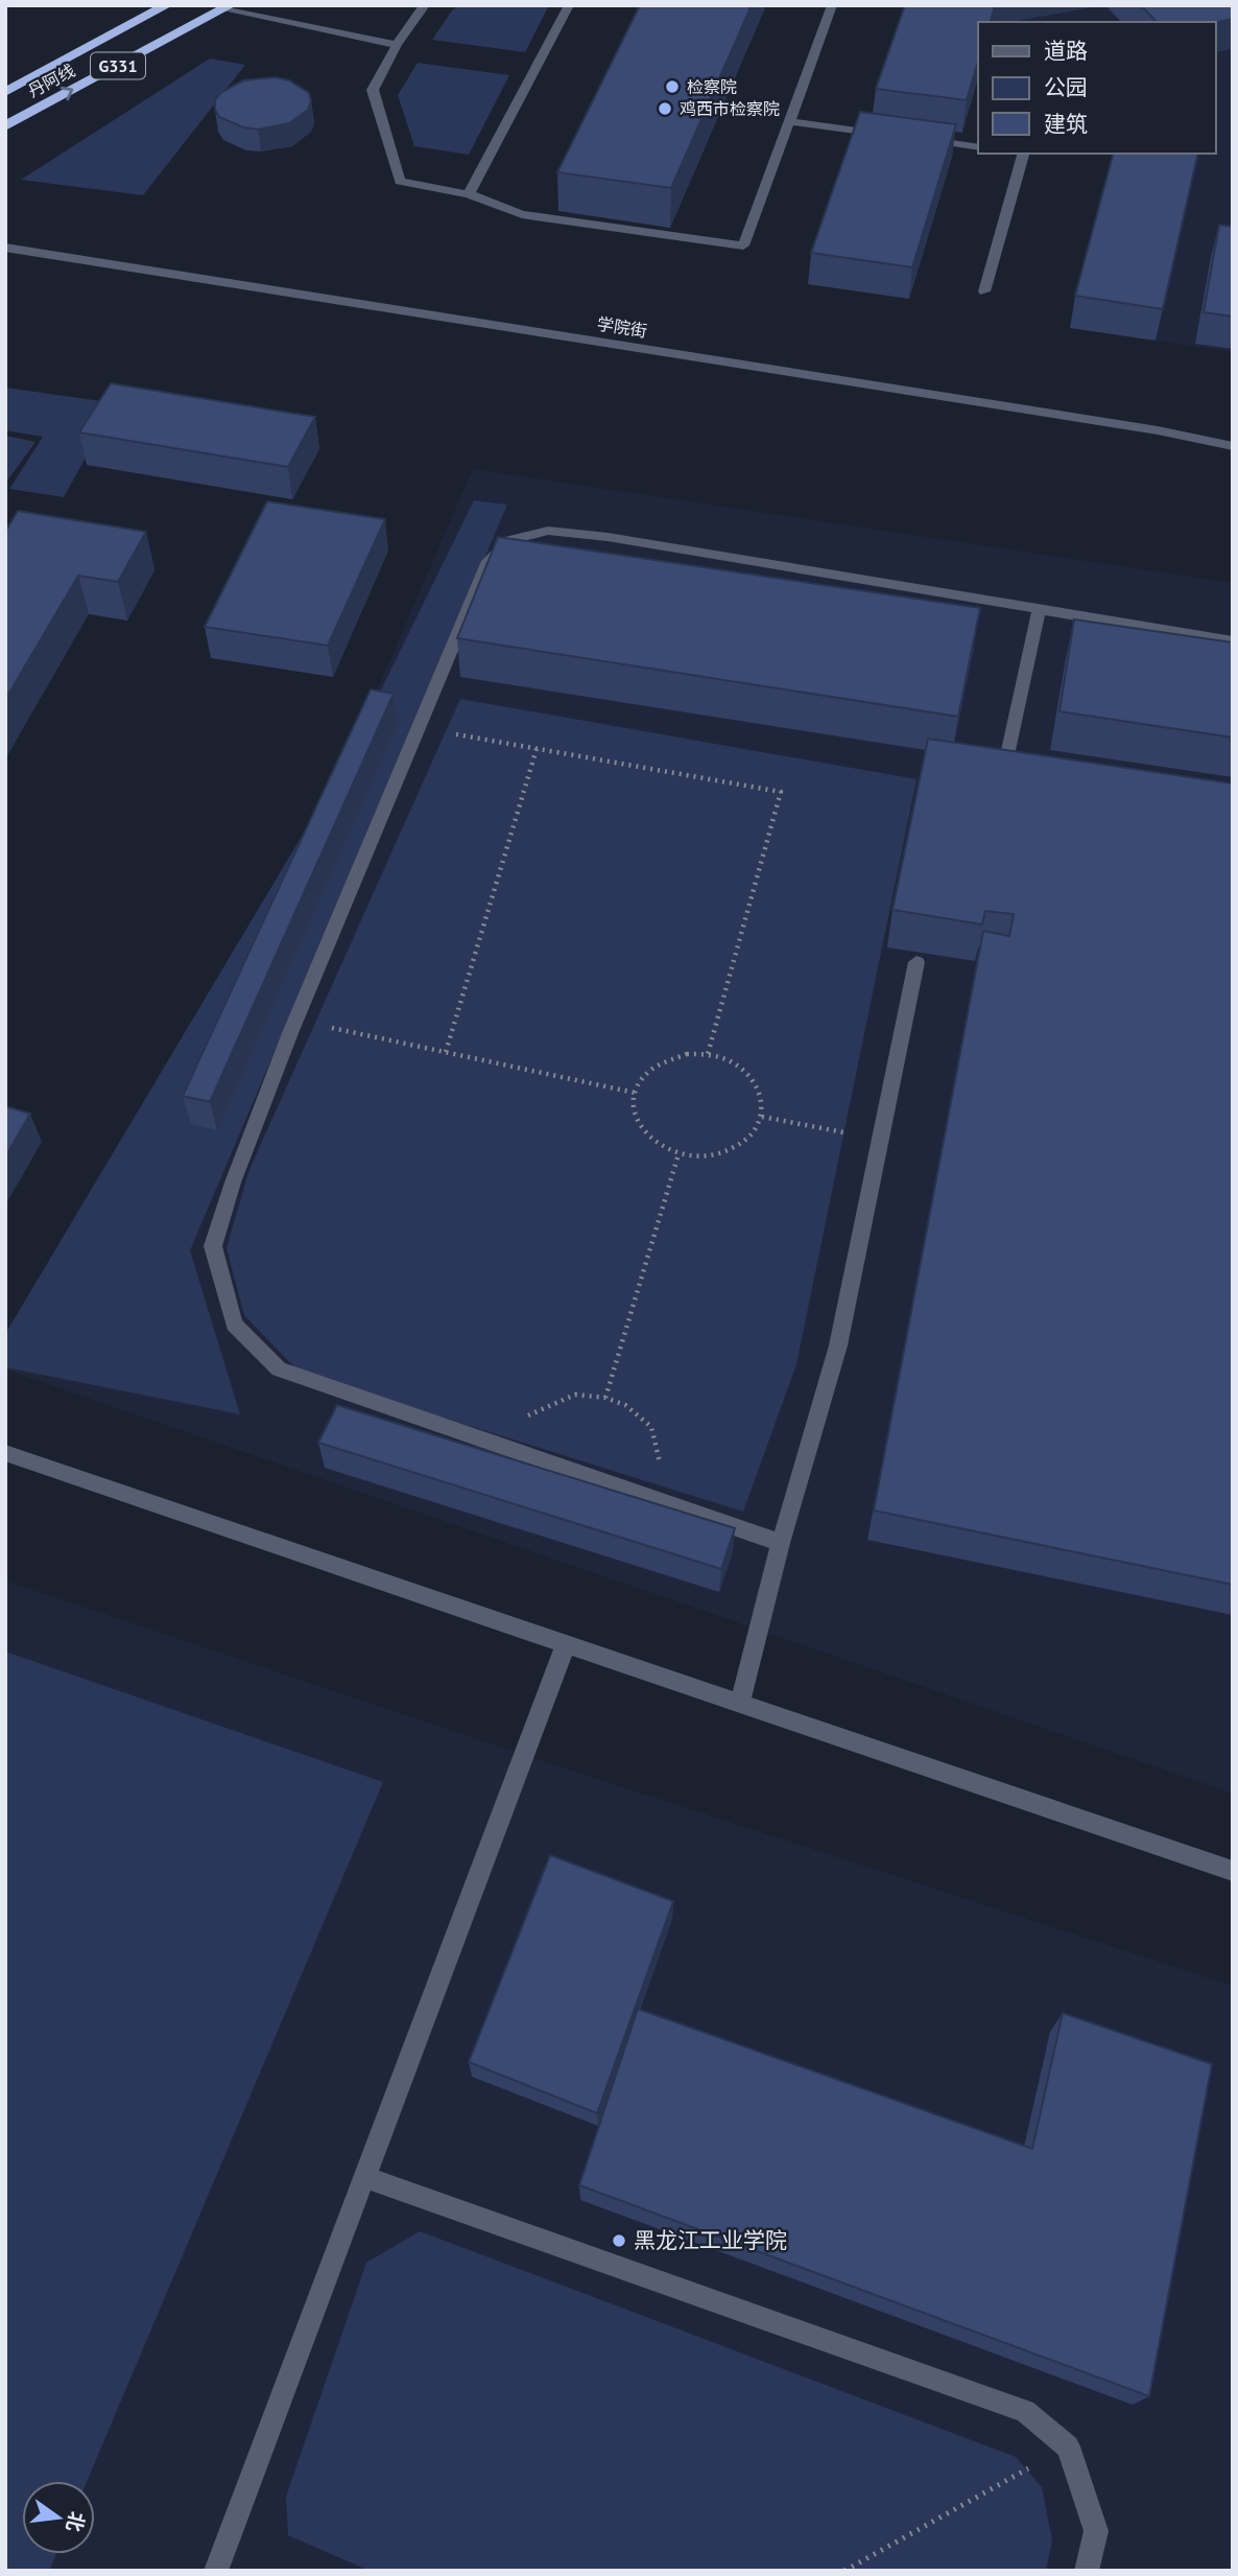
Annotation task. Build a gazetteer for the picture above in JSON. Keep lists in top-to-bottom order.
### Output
{
  "streets": {
    "highway": ["G331", "丹阿线"],
    "street": ["学院街"]
  },
  "places": ["检察院", "鸡西市检察院", "黑龙江工业学院"],
  "legend": ["道路", "公园", "建筑"],
  "north": "right"
}
